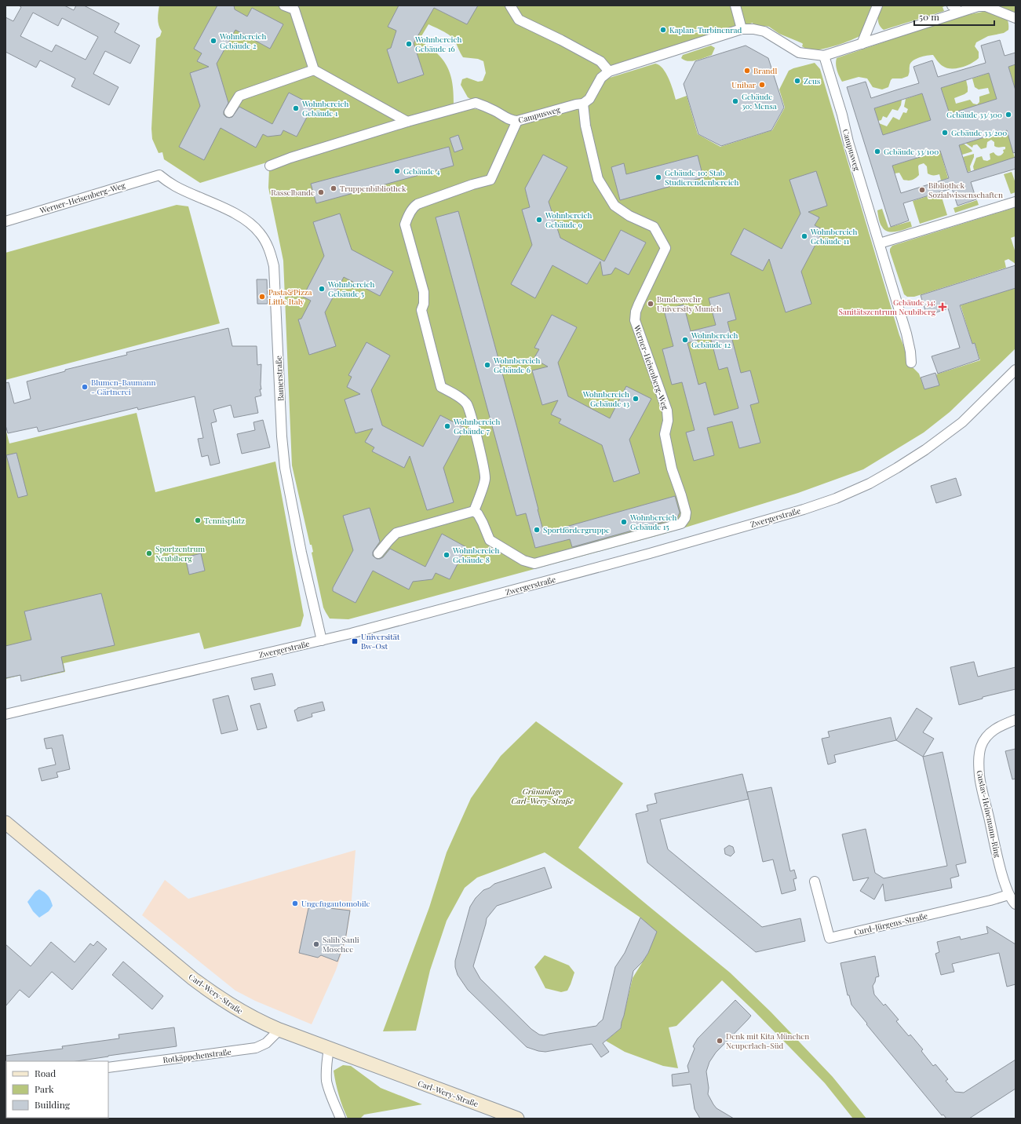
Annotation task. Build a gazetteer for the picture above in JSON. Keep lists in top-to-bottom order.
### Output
{
  "streets": {
    "main road": ["Carl-Wery-Straße"],
    "street": [
      "Campusweg",
      "Werner-Heisenberg-Weg",
      "Bamerstraße",
      "Zwergerstraße",
      "Gustav-Heinemann-Ring",
      "Curd-Jürgens-Straße",
      "Rotkäppchenstraße"
    ]
  },
  "crossings": [
    ["Campusweg", "Werner-Heisenberg-Weg"],
    ["Werner-Heisenberg-Weg", "Bamerstraße"],
    ["Bamerstraße", "Zwergerstraße"],
    ["Gustav-Heinemann-Ring", "Curd-Jürgens-Straße"],
    ["Carl-Wery-Straße", "Rotkäppchenstraße"]
  ],
  "parks": ["Grünanlage Carl-Wery-Straße"],
  "places": {
    "other": [
      "Kaplan-Turbinenrad",
      "Wohnbereich Gebäude 2",
      "Wohnbereich Gebäude 16",
      "Brandl",
      "Zeus",
      "Unibar",
      "Gebäude 30: Mensa",
      "Wohnbereich Gebäude 1",
      "Gebäude 33/300",
      "Gebäude 33/200",
      "Gebäude 33/100",
      "Gebäude 4",
      "Gebäude 10: Stab Studierendenbereich",
      "Truppenbibliothek",
      "Bibliothek Sozialwissenschaften",
      "Rasselbande",
      "Wohnbereich Gebäude 9",
      "Wohnbereich Gebäude 11",
      "Wohnbereich Gebäude 5",
      "Pasta&Pizza Little Italy",
      "Bundeswehr University Munich",
      "Wohnbereich Gebäude 12",
      "Wohnbereich Gebäude 6",
      "Blumen-Baumann - Gärtnerei",
      "Wohnbereich Gebäude 13",
      "Wohnbereich Gebäude 7",
      "Tennisplatz",
      "Wohnbereich Gebäude 15",
      "Sportfördergruppe",
      "Sportzentrum Neubiberg",
      "Wohnbereich Gebäude 8",
      "Ungefugautomobile",
      "Salih Sanli Moschee",
      "Denk mit Kita München Neuperlach-Süd"
    ],
    "health": ["Gebäude 34: Sanitätszentrum Neubiberg"],
    "transit": ["Universität Bw-Ost"]
  },
  "legend": ["Road", "Park", "Building"],
  "scale_bar": "50 m"
}
